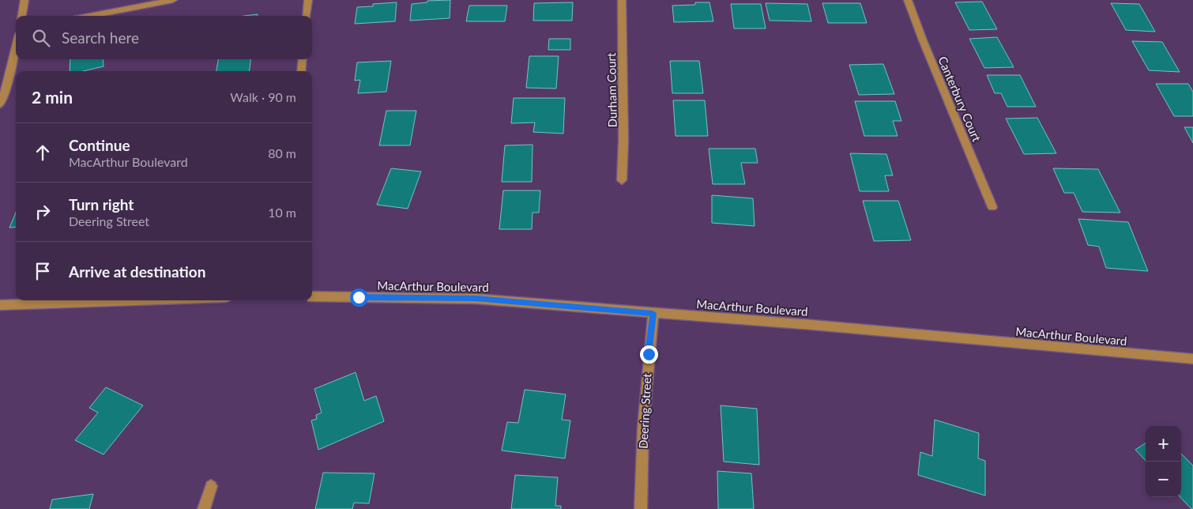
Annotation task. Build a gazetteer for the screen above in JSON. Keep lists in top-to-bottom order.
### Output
{
  "streets": {
    "street": [
      "Durham Court",
      "Canterbury Court",
      "MacArthur Boulevard",
      "Deering Street"
    ]
  },
  "crossings": [
    ["MacArthur Boulevard", "Deering Street"]
  ],
  "page": {
    "search": "Search here",
    "heading": ["2 min", "Walk · 90 m"],
    "list": [
      ["Continue", "MacArthur Boulevard", "80 m"],
      ["Turn right", "Deering Street", "10 m"],
      "Arrive at destination"
    ],
    "map_buttons": ["+", "−"]
  }
}
